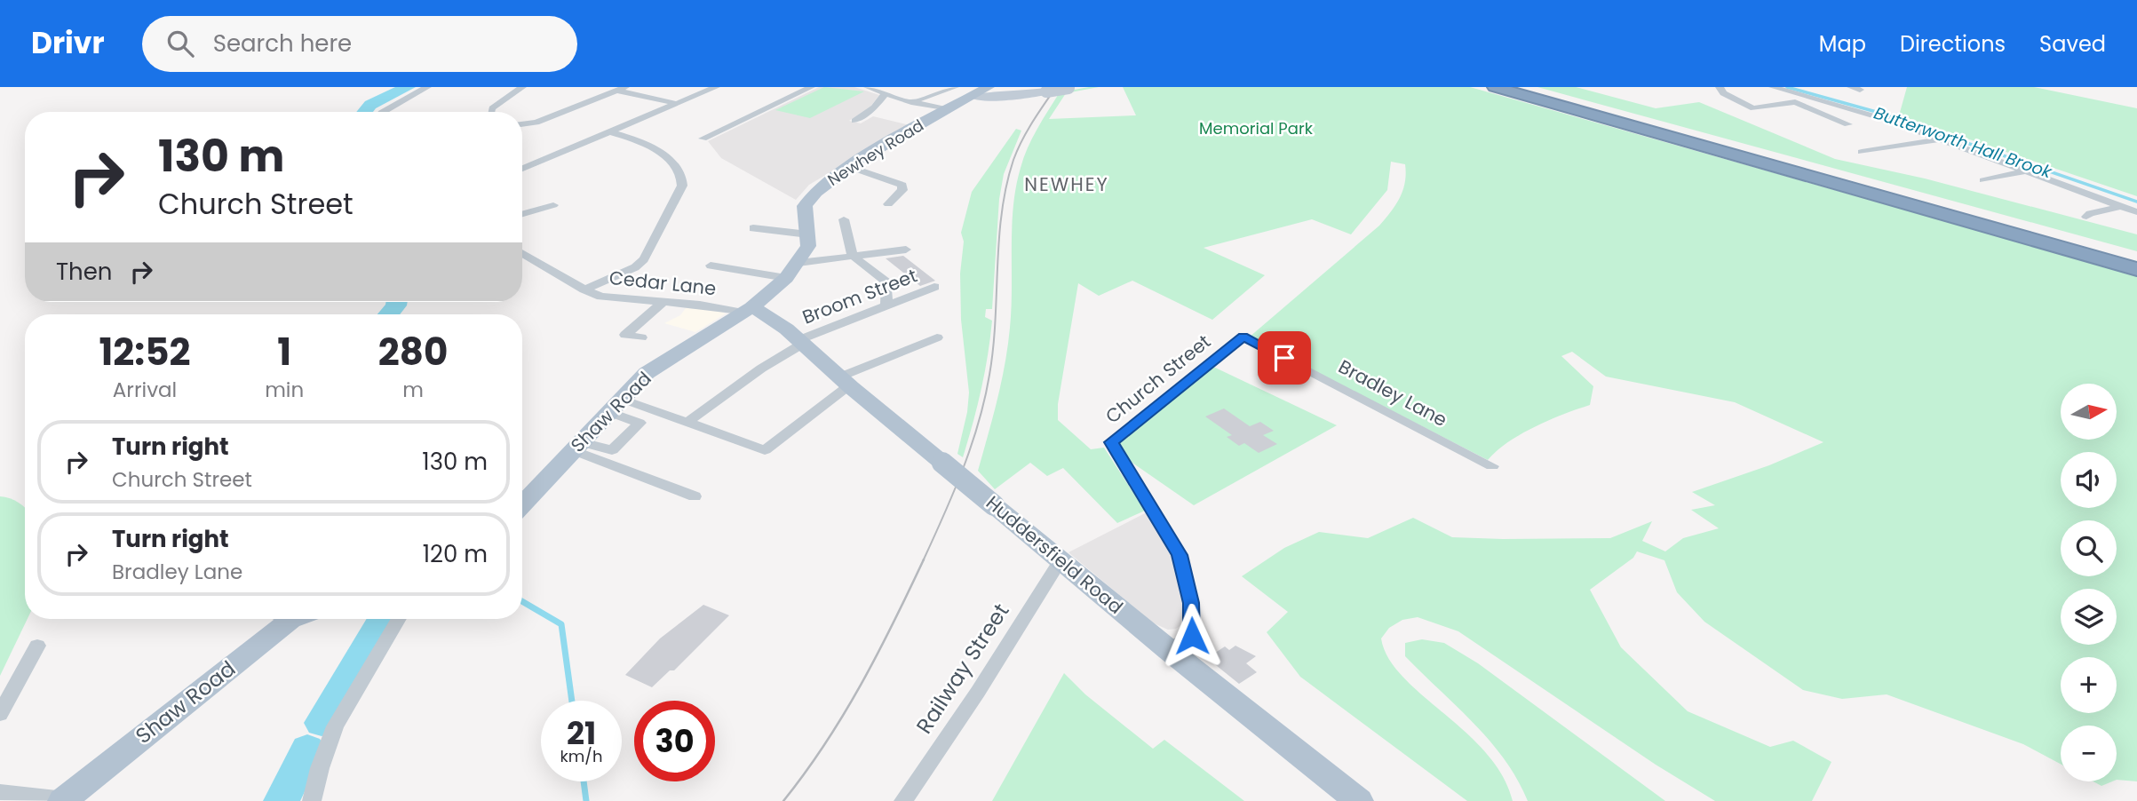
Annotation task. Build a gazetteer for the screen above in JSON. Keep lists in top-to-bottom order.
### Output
{
  "streets": {
    "main road": ["Newhey Road", "Shaw Road", "Huddersfield Road"],
    "street": [
      "Cedar Lane",
      "Broom Street",
      "Church Street",
      "Bradley Lane",
      "Railway Street"
    ]
  },
  "crossings": [
    ["Newhey Road", "Cedar Lane"],
    ["Newhey Road", "Shaw Road"],
    ["Newhey Road", "Huddersfield Road"],
    ["Cedar Lane", "Shaw Road"],
    ["Cedar Lane", "Huddersfield Road"],
    ["Broom Street", "Huddersfield Road"],
    ["Church Street", "Bradley Lane"],
    ["Church Street", "Huddersfield Road"],
    ["Shaw Road", "Huddersfield Road"],
    ["Huddersfield Road", "Railway Street"]
  ],
  "districts": ["NEWHEY"],
  "water": ["Butterworth Hall Brook"],
  "parks": ["Memorial Park"],
  "north": "right",
  "page": {
    "header": "Drivr",
    "search": "Search here",
    "nav": ["Map", "Directions", "Saved"],
    "turn": ["130 m", "Church Street"],
    "then": "Then",
    "eta": [
      "12:52",
      "Arrival",
      "1",
      "min",
      "280",
      "m"
    ],
    "map_buttons": ["+", "−"],
    "list": [
      {
        "name": "Turn right",
        "note": "Church Street",
        "value": "130 m"
      },
      {
        "name": "Turn right",
        "note": "Bradley Lane",
        "value": "120 m"
      }
    ],
    "speed": "21 km/h",
    "limit": "30"
  }
}
